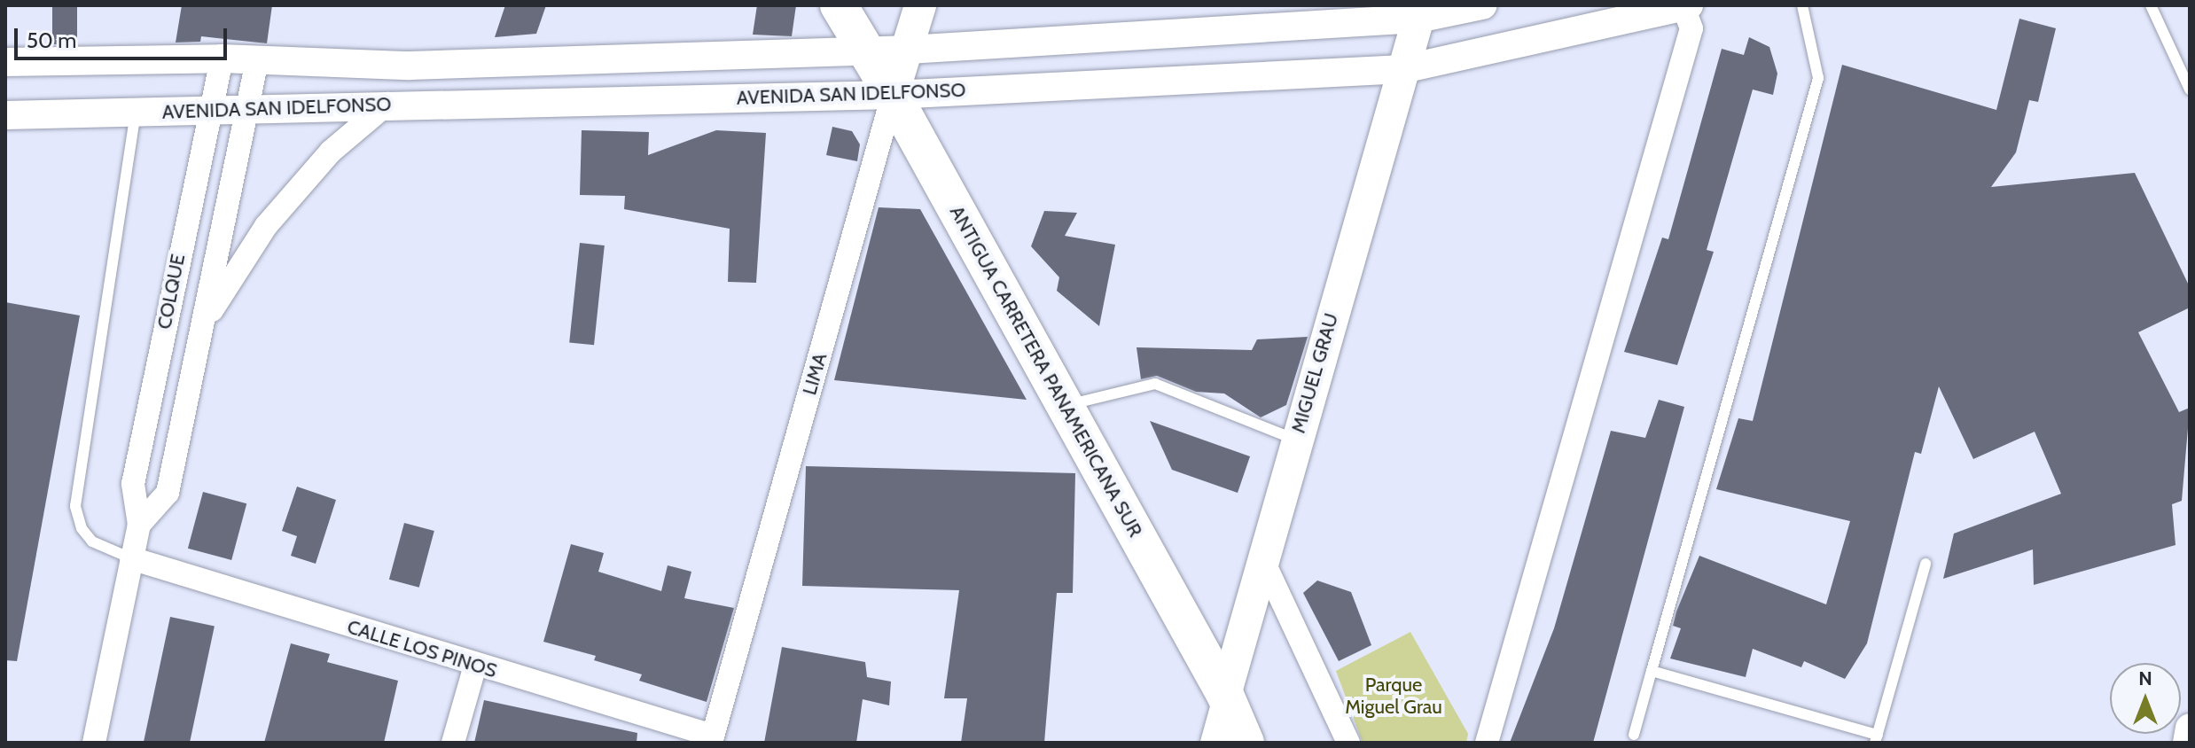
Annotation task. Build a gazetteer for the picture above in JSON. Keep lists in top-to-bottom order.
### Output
{
  "streets": {
    "highway": ["ANTIGUA CARRETERA PANAMERICANA SUR"],
    "main road": ["MIGUEL GRAU", "LIMA"],
    "street": ["AVENIDA SAN IDELFONSO", "COLQUE", "CALLE LOS PINOS"]
  },
  "crossings": [
    ["AVENIDA SAN IDELFONSO", "COLQUE"],
    ["AVENIDA SAN IDELFONSO", "ANTIGUA CARRETERA PANAMERICANA SUR"],
    ["AVENIDA SAN IDELFONSO", "MIGUEL GRAU"],
    ["AVENIDA SAN IDELFONSO", "LIMA"],
    ["COLQUE", "CALLE LOS PINOS"],
    ["ANTIGUA CARRETERA PANAMERICANA SUR", "MIGUEL GRAU"],
    ["ANTIGUA CARRETERA PANAMERICANA SUR", "LIMA"],
    ["LIMA", "CALLE LOS PINOS"]
  ],
  "parks": ["Parque Miguel Grau"],
  "scale_bar": "50 m",
  "north": "top"
}
